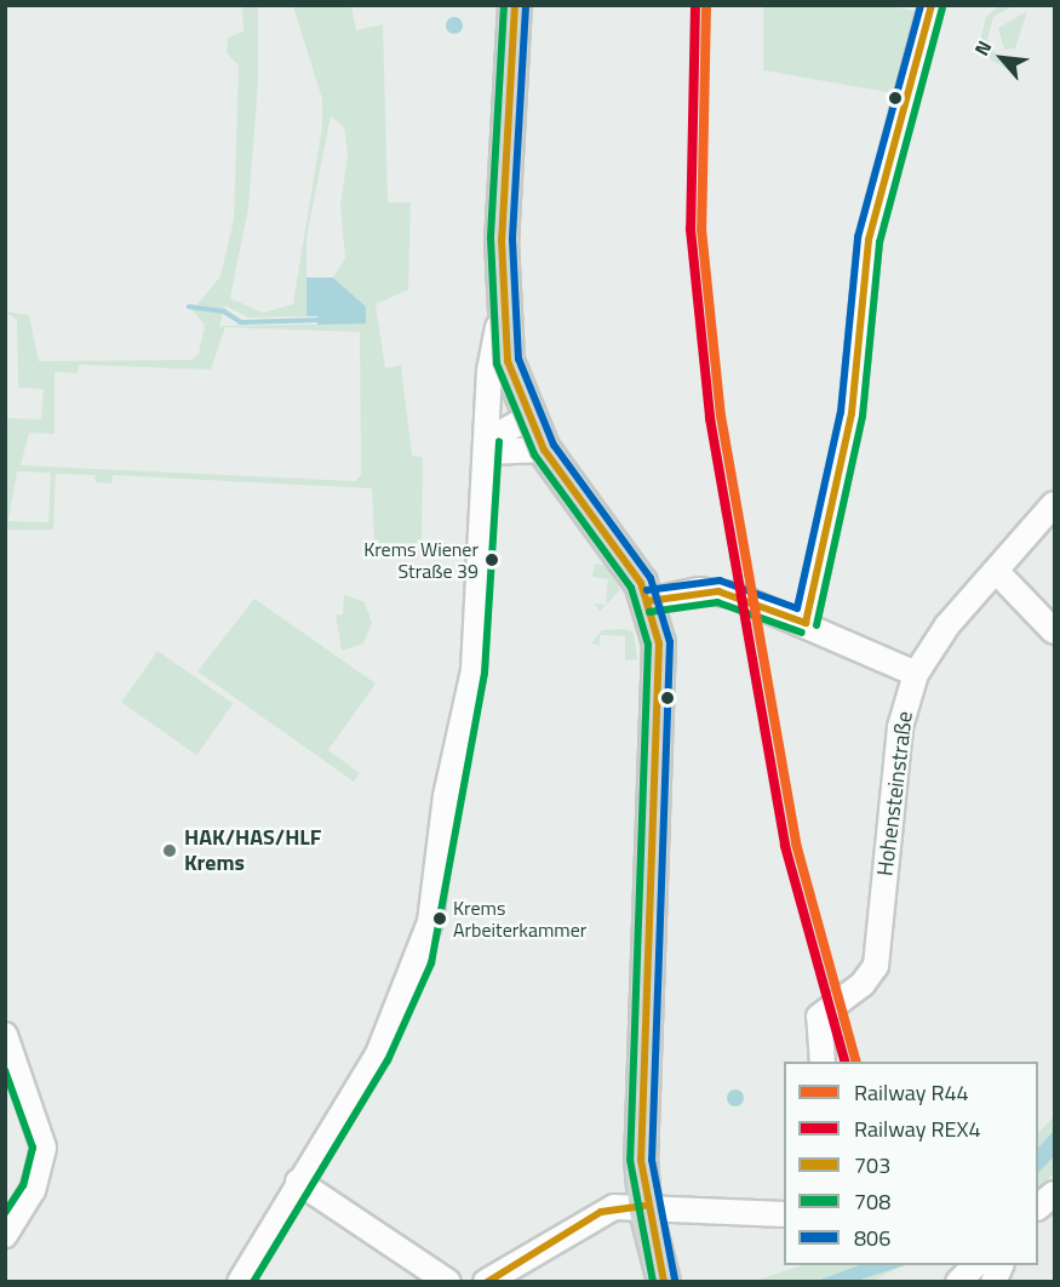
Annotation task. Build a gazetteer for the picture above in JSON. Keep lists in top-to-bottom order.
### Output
{
  "streets": {
    "street": ["Hohensteinstraße"]
  },
  "places": ["Krems Wiener Straße 39", "HAK/HAS/HLF Krems", "Krems Arbeiterkammer"],
  "lines": [
    "rail line R44",
    "rail line REX4",
    "transit line 703",
    "transit line 708",
    "transit line 806"
  ],
  "legend": [
    "Railway R44",
    "Railway REX4",
    "703",
    "708",
    "806"
  ],
  "north": "top left"
}
